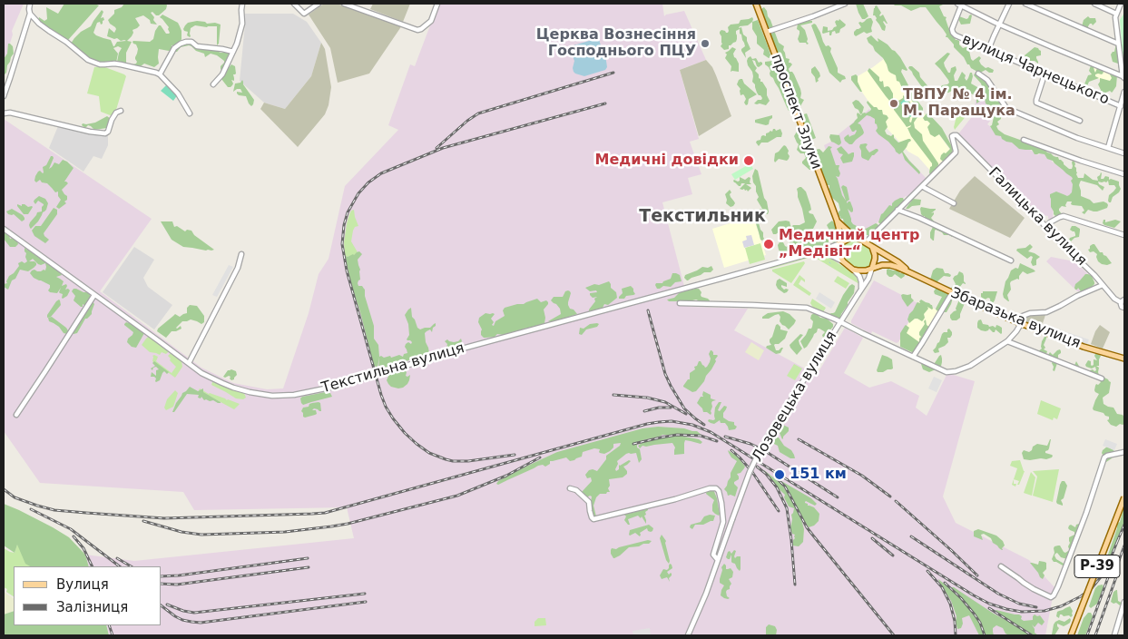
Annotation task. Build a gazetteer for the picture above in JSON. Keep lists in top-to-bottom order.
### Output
{
  "streets": {
    "main road": ["проспект Злуки", "Збаразька вулиця", "Р-39"],
    "street": [
      "вулиця Чарнецького",
      "Галицька вулиця",
      "Текстильна вулиця",
      "Лозовецька вулиця"
    ]
  },
  "crossings": [
    ["проспект Злуки", "Збаразька вулиця"],
    ["проспект Злуки", "Текстильна вулиця"],
    ["проспект Злуки", "Лозовецька вулиця"],
    ["Збаразька вулиця", "Текстильна вулиця"],
    ["Збаразька вулиця", "Лозовецька вулиця"],
    ["Текстильна вулиця", "Лозовецька вулиця"]
  ],
  "districts": ["Текстильник"],
  "places": [
    "Церква Вознесіння Господнього ПЦУ",
    "ТВПУ № 4 ім. М. Паращука",
    "Медичні довідки",
    "Медичний центр „Медівіт“",
    "151 км"
  ],
  "legend": ["Вулиця", "Залізниця"]
}
